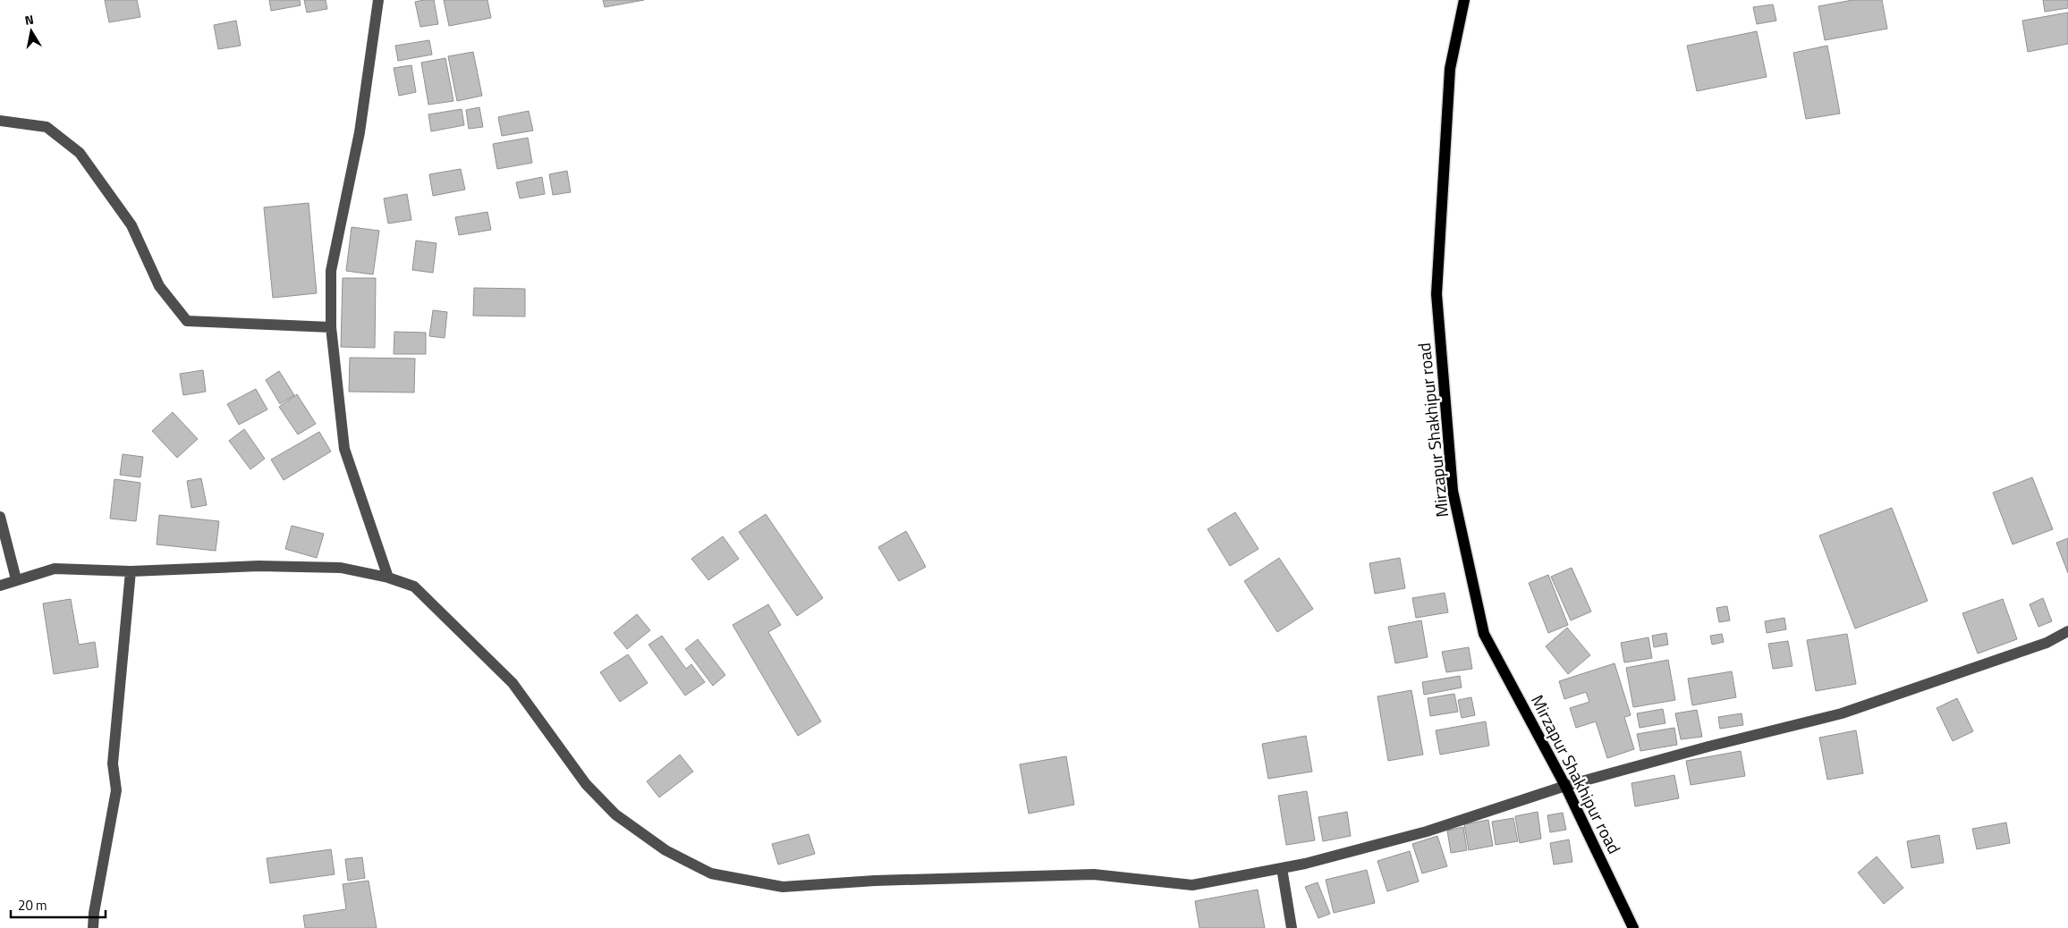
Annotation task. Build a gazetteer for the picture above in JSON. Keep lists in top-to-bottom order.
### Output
{
  "streets": {
    "main road": ["Mirzapur Shakhipur road"]
  },
  "scale_bar": "20 m",
  "north": "top"
}
